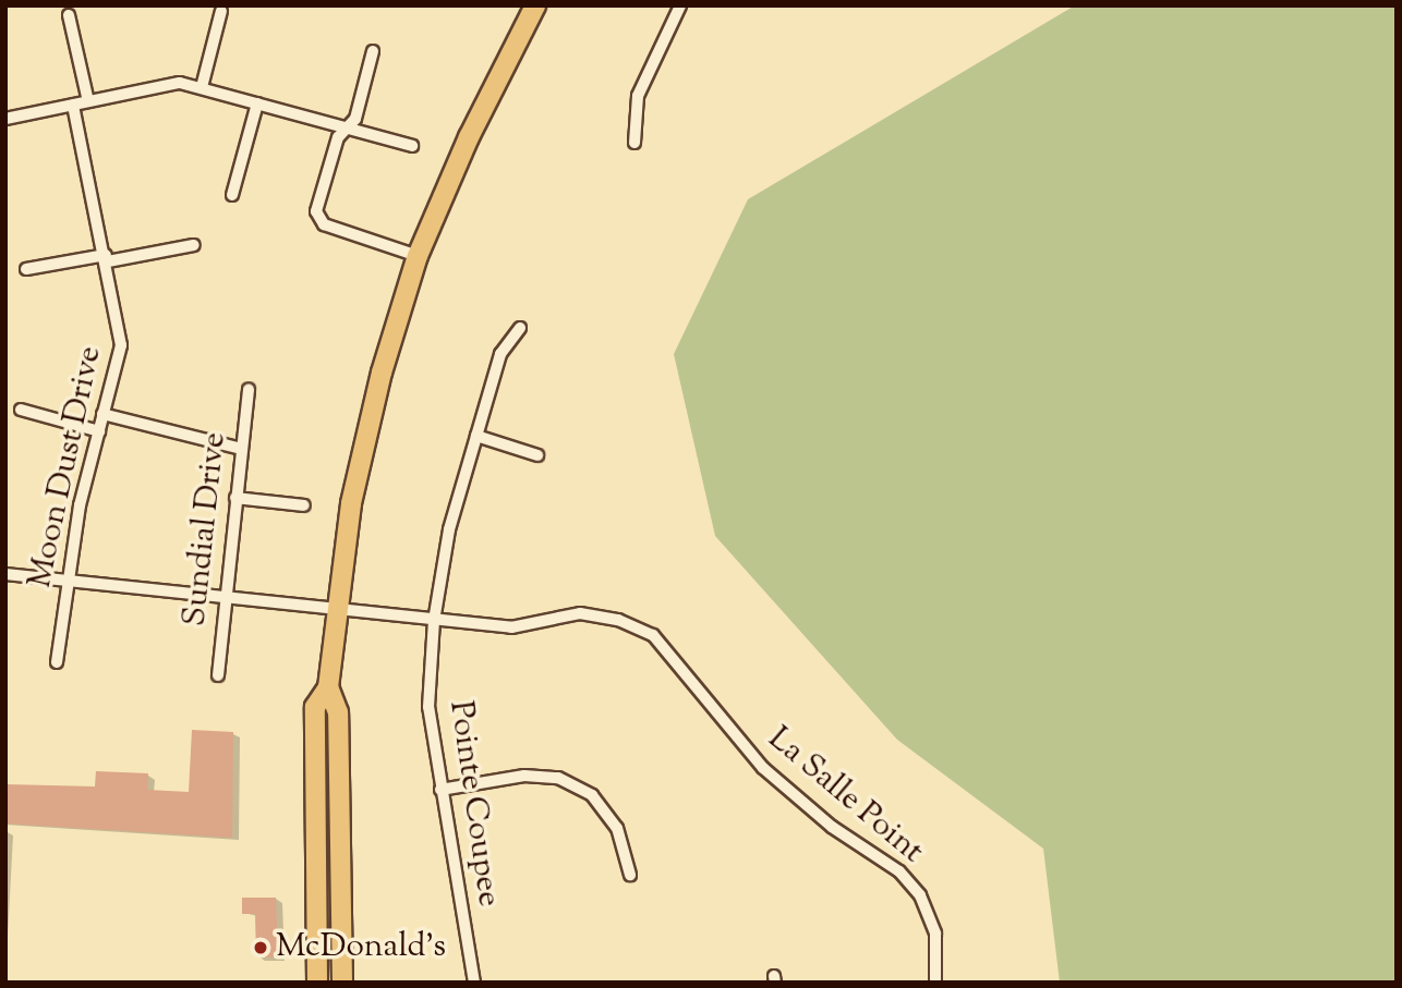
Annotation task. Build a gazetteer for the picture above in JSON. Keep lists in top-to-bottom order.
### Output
{
  "streets": {
    "street": [
      "Moon Dust Drive",
      "Sundial Drive",
      "La Salle Point",
      "Pointe Coupee"
    ]
  },
  "crossings": [
    ["Moon Dust Drive", "La Salle Point"],
    ["Sundial Drive", "La Salle Point"],
    ["La Salle Point", "Pointe Coupee"]
  ],
  "places": ["McDonald's"]
}
